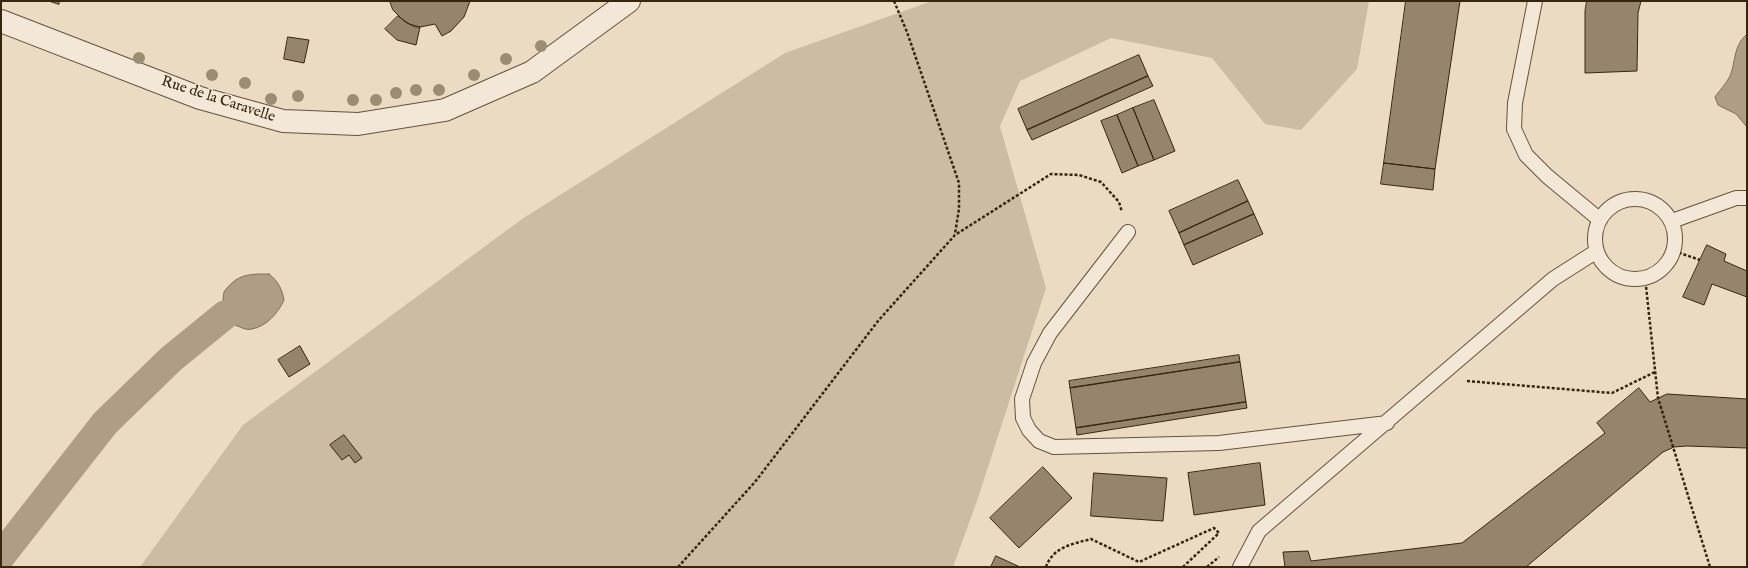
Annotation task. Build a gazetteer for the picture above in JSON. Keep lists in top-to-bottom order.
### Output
{
  "streets": {
    "street": ["Rue de la Caravelle"]
  }
}
